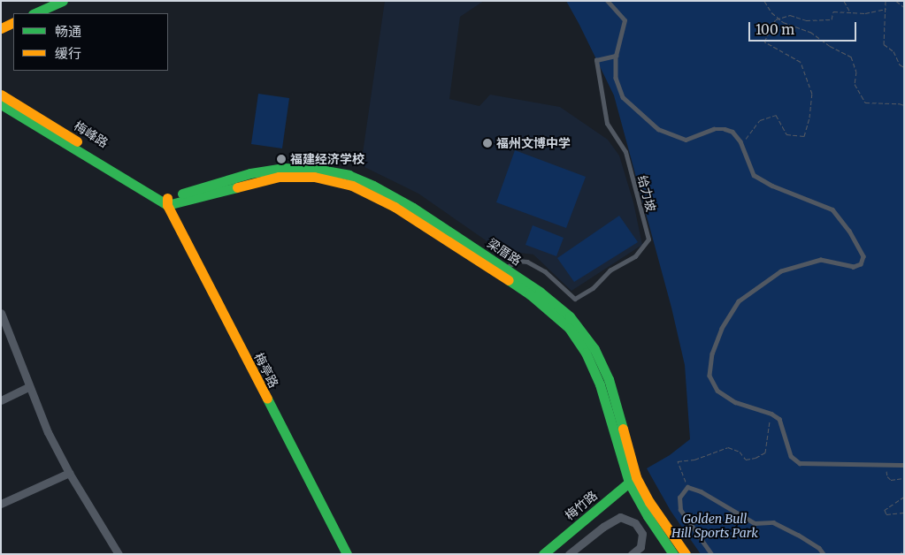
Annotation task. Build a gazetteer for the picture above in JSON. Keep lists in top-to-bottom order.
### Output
{
  "streets": {
    "main road": [
      "梅峰路",
      "梁厝路",
      "梅亭路",
      "梅竹路"
    ],
    "lane": ["给力坡"]
  },
  "crossings": [
    ["梅峰路", "梁厝路"],
    ["梅峰路", "梅亭路"],
    ["给力坡", "梁厝路"],
    ["梁厝路", "梅亭路"],
    ["梁厝路", "梅竹路"]
  ],
  "parks": ["Golden Bull Hill Sports Park"],
  "places": ["福州文博中学", "福建经济学校"],
  "legend": ["畅通", "缓行"],
  "scale_bar": "100 m"
}
